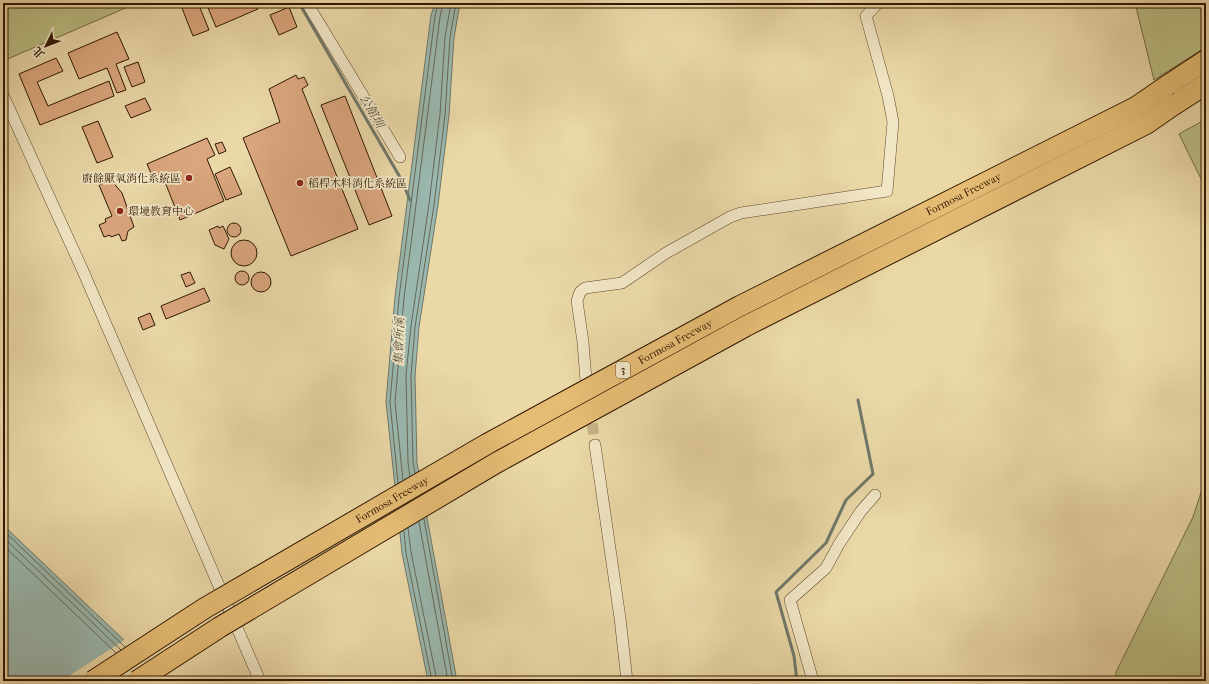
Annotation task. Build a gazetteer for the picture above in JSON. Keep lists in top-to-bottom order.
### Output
{
  "streets": {
    "highway": ["Formosa Freeway", "3"]
  },
  "water": ["公館圳", "集會所溪"],
  "places": ["廚餘厭氧消化系統區", "稻桿木料消化系統區", "環境教育中心"],
  "north": "bottom left"
}
